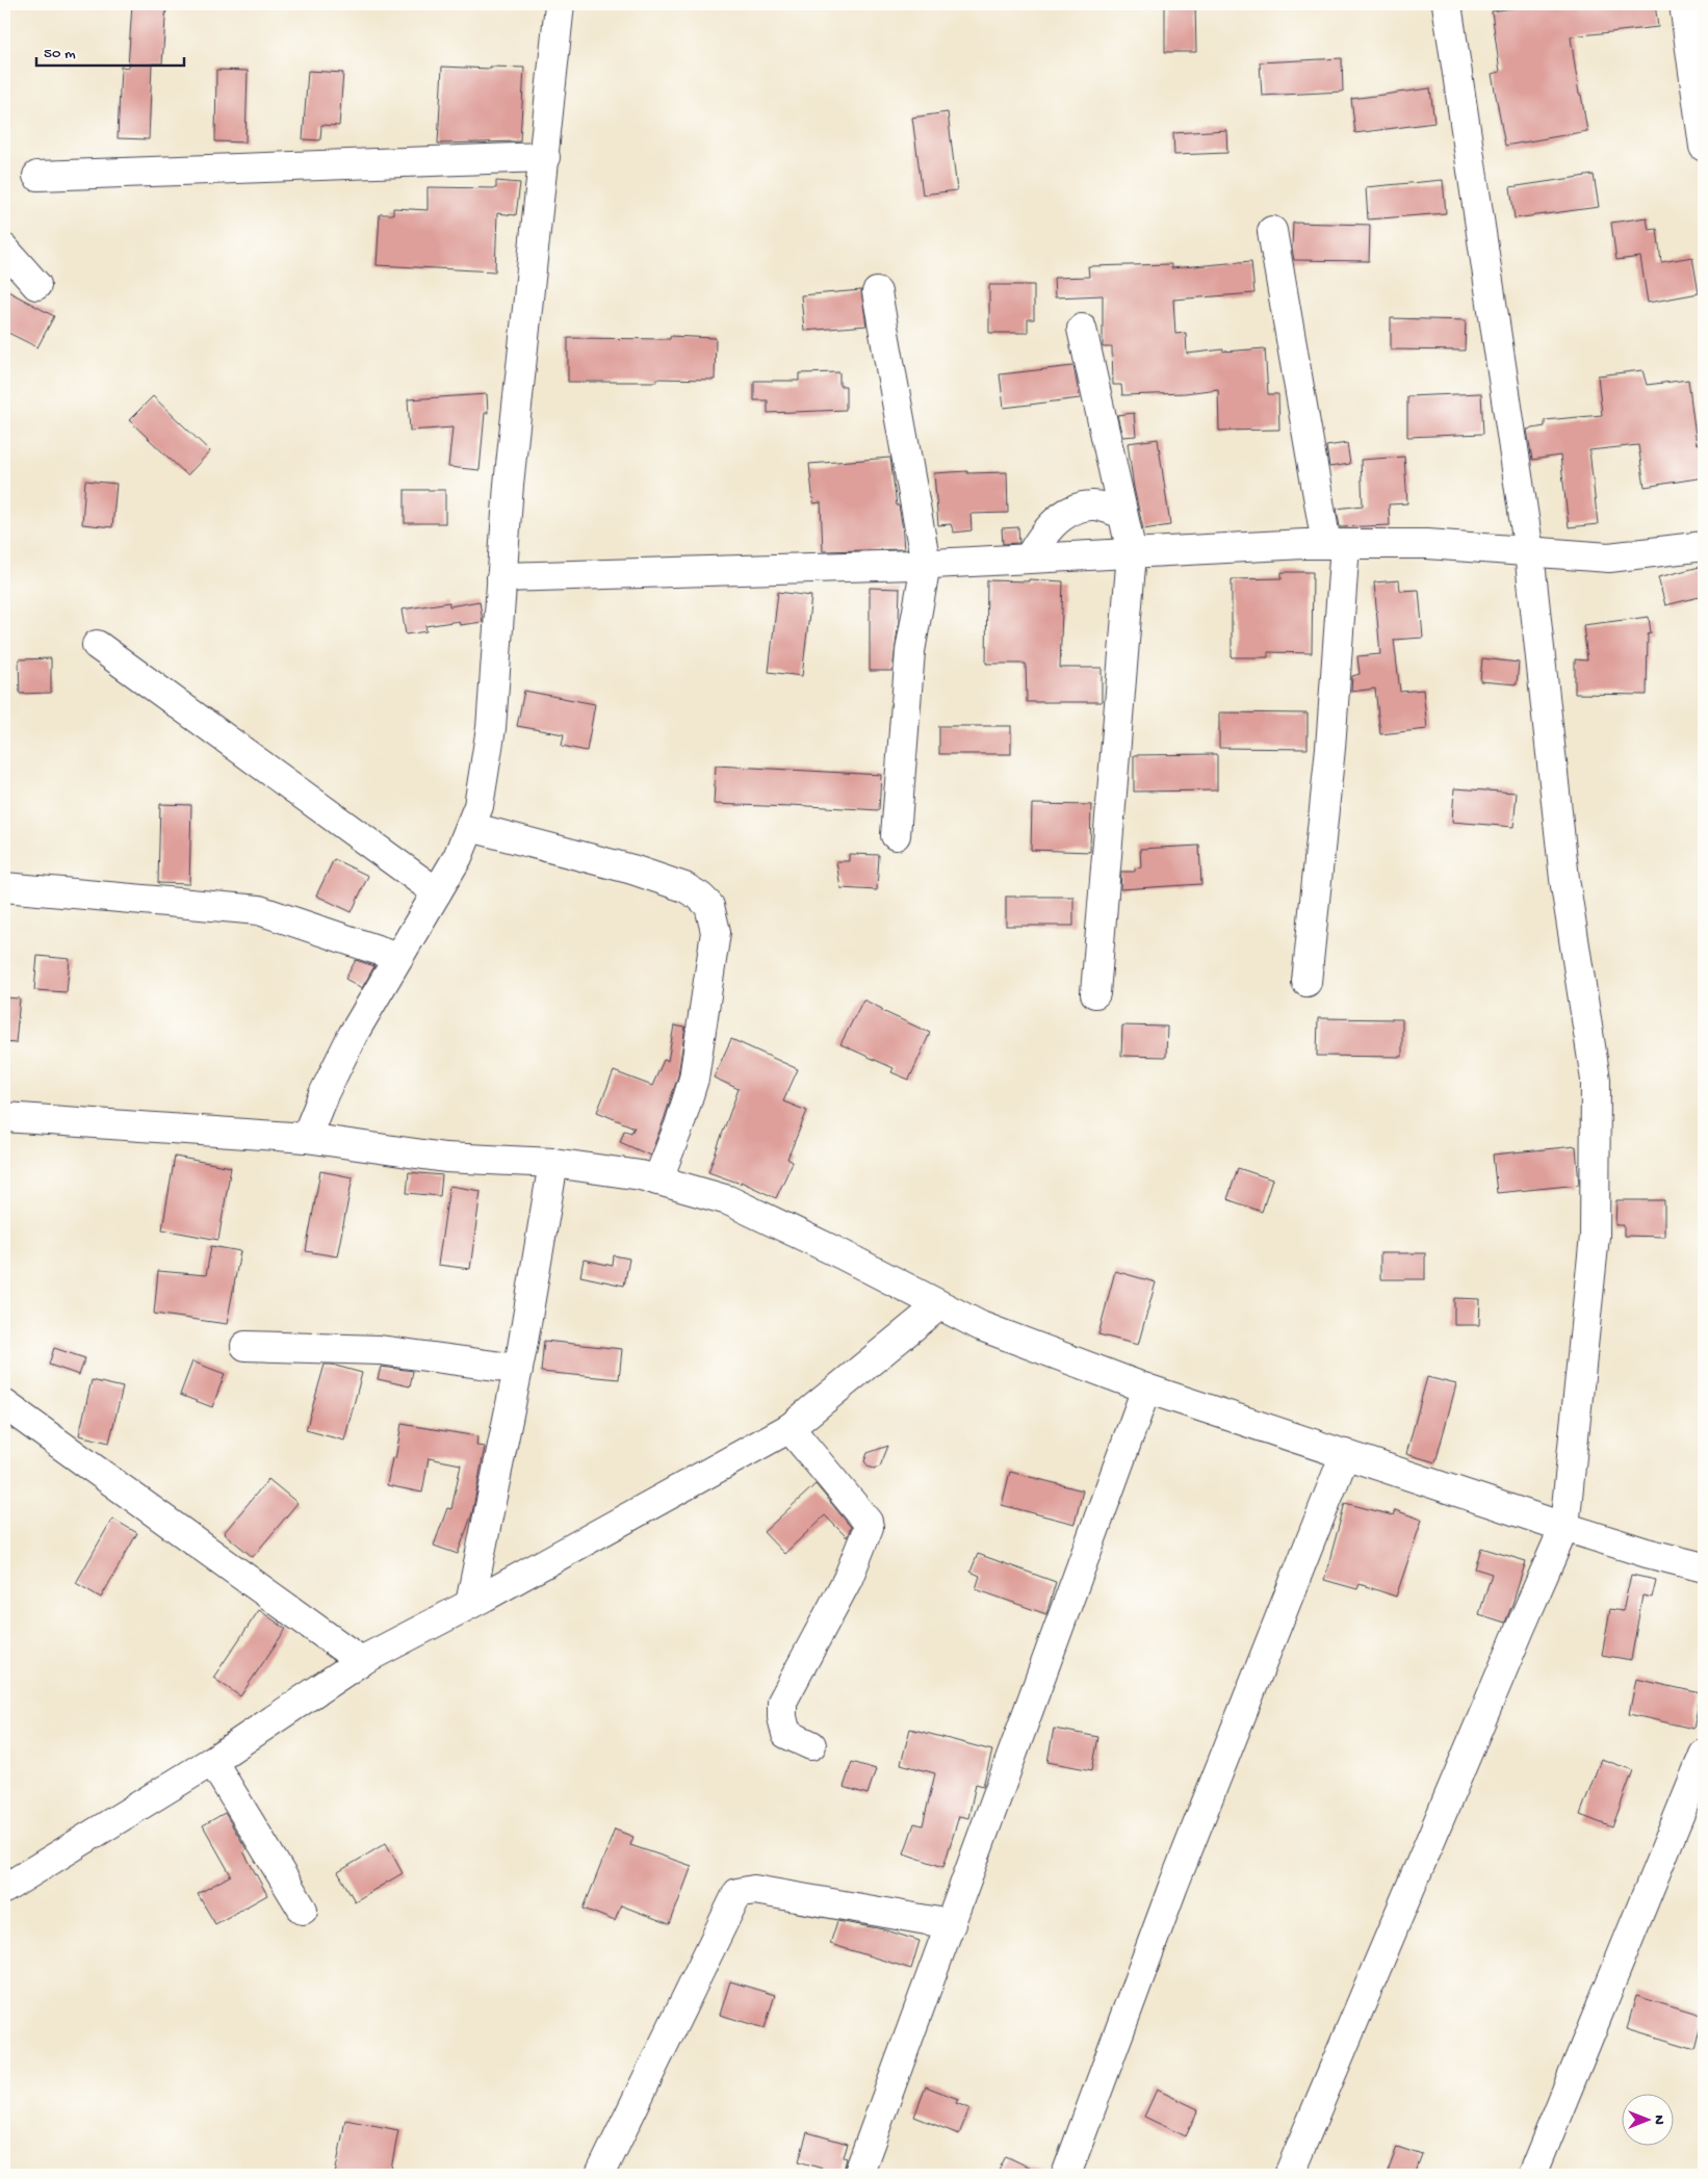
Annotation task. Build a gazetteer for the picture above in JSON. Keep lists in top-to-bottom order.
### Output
{
  "scale_bar": "50 m",
  "north": "right"
}
